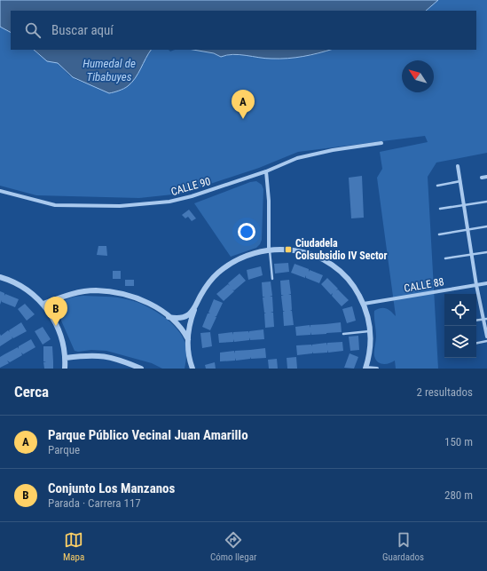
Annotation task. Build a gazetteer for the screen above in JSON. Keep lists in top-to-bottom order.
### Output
{
  "streets": {
    "street": ["CALLE 90", "CALLE 88"]
  },
  "water": ["Humedal de Tibabuyes"],
  "places": {
    "transit": ["Ciudadela Colsubsidio IV Sector"]
  },
  "north": "top left",
  "page": {
    "search": "Buscar aquí",
    "pins": ["A", "B"],
    "heading": ["Cerca", "2 resultados"],
    "list": [
      {
        "mark": "A",
        "name": "Parque Público Vecinal Juan Amarillo",
        "note": "Parque",
        "value": "150 m"
      },
      {
        "mark": "B",
        "name": "Conjunto Los Manzanos",
        "note": "Parada · Carrera 117",
        "value": "280 m"
      }
    ],
    "nav": ["Mapa", "Cómo llegar", "Guardados"]
  }
}
